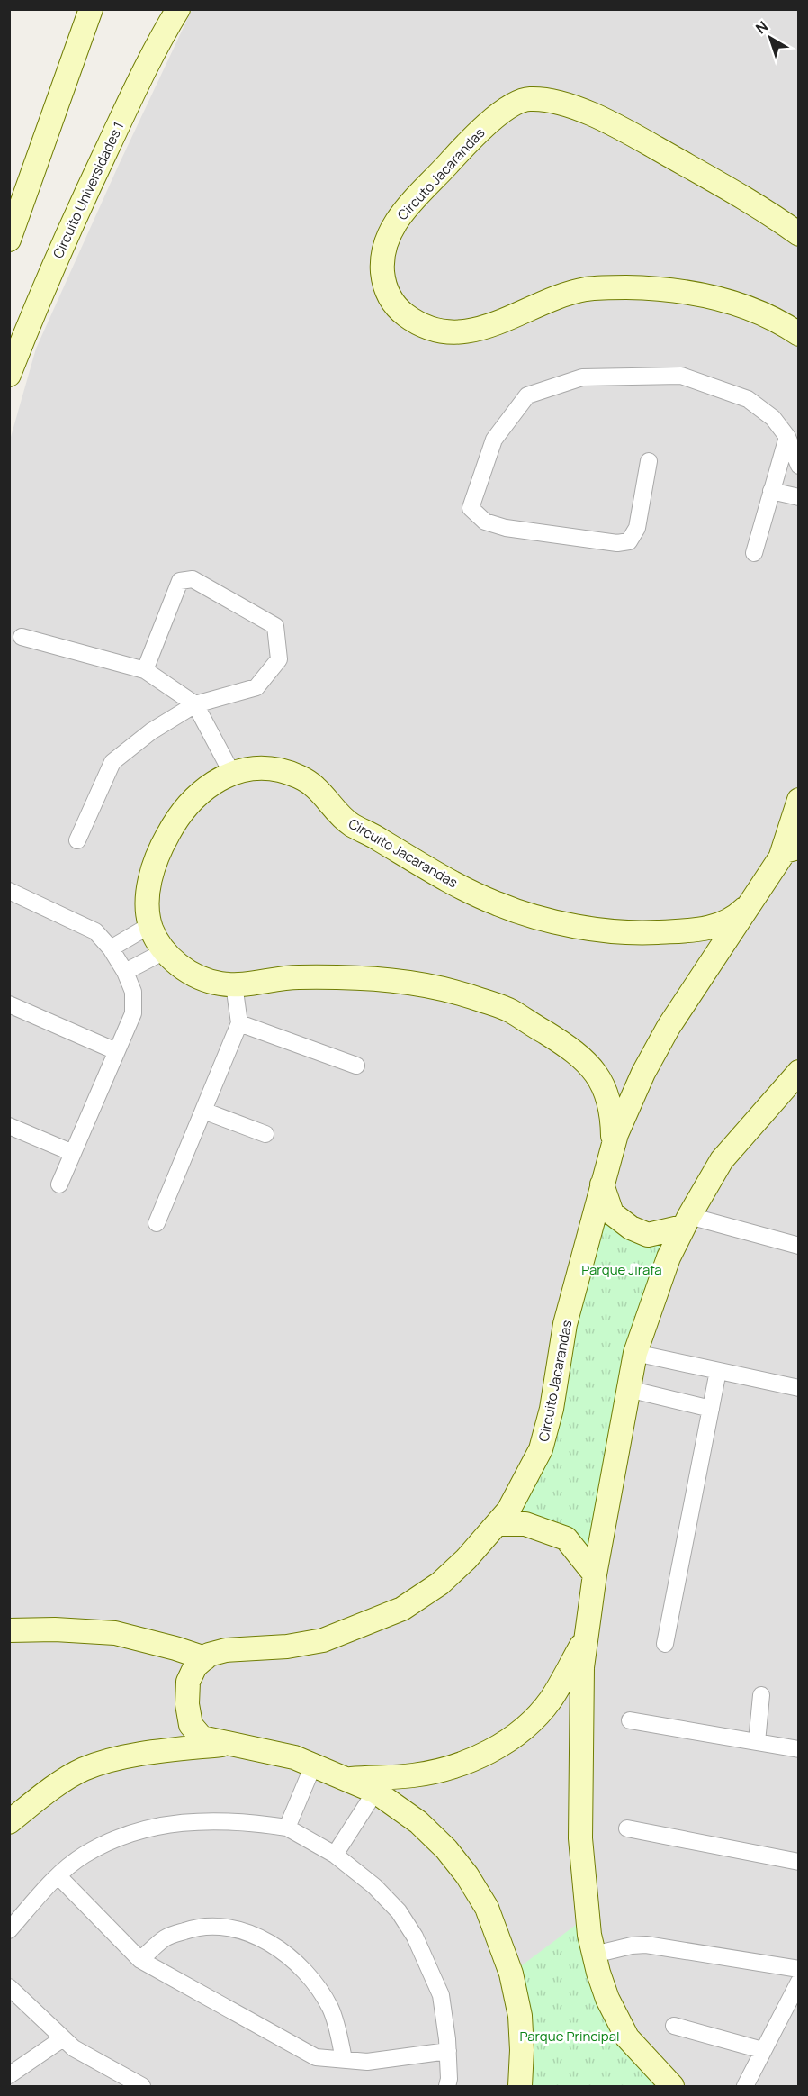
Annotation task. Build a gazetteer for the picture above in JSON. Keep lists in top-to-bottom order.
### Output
{
  "streets": {
    "street": ["Circuto Jacarandas", "Circuito Universidades 1", "Circuito Jacarandas"]
  },
  "parks": ["Parque Jirafa", "Parque Principal"],
  "north": "top left"
}
